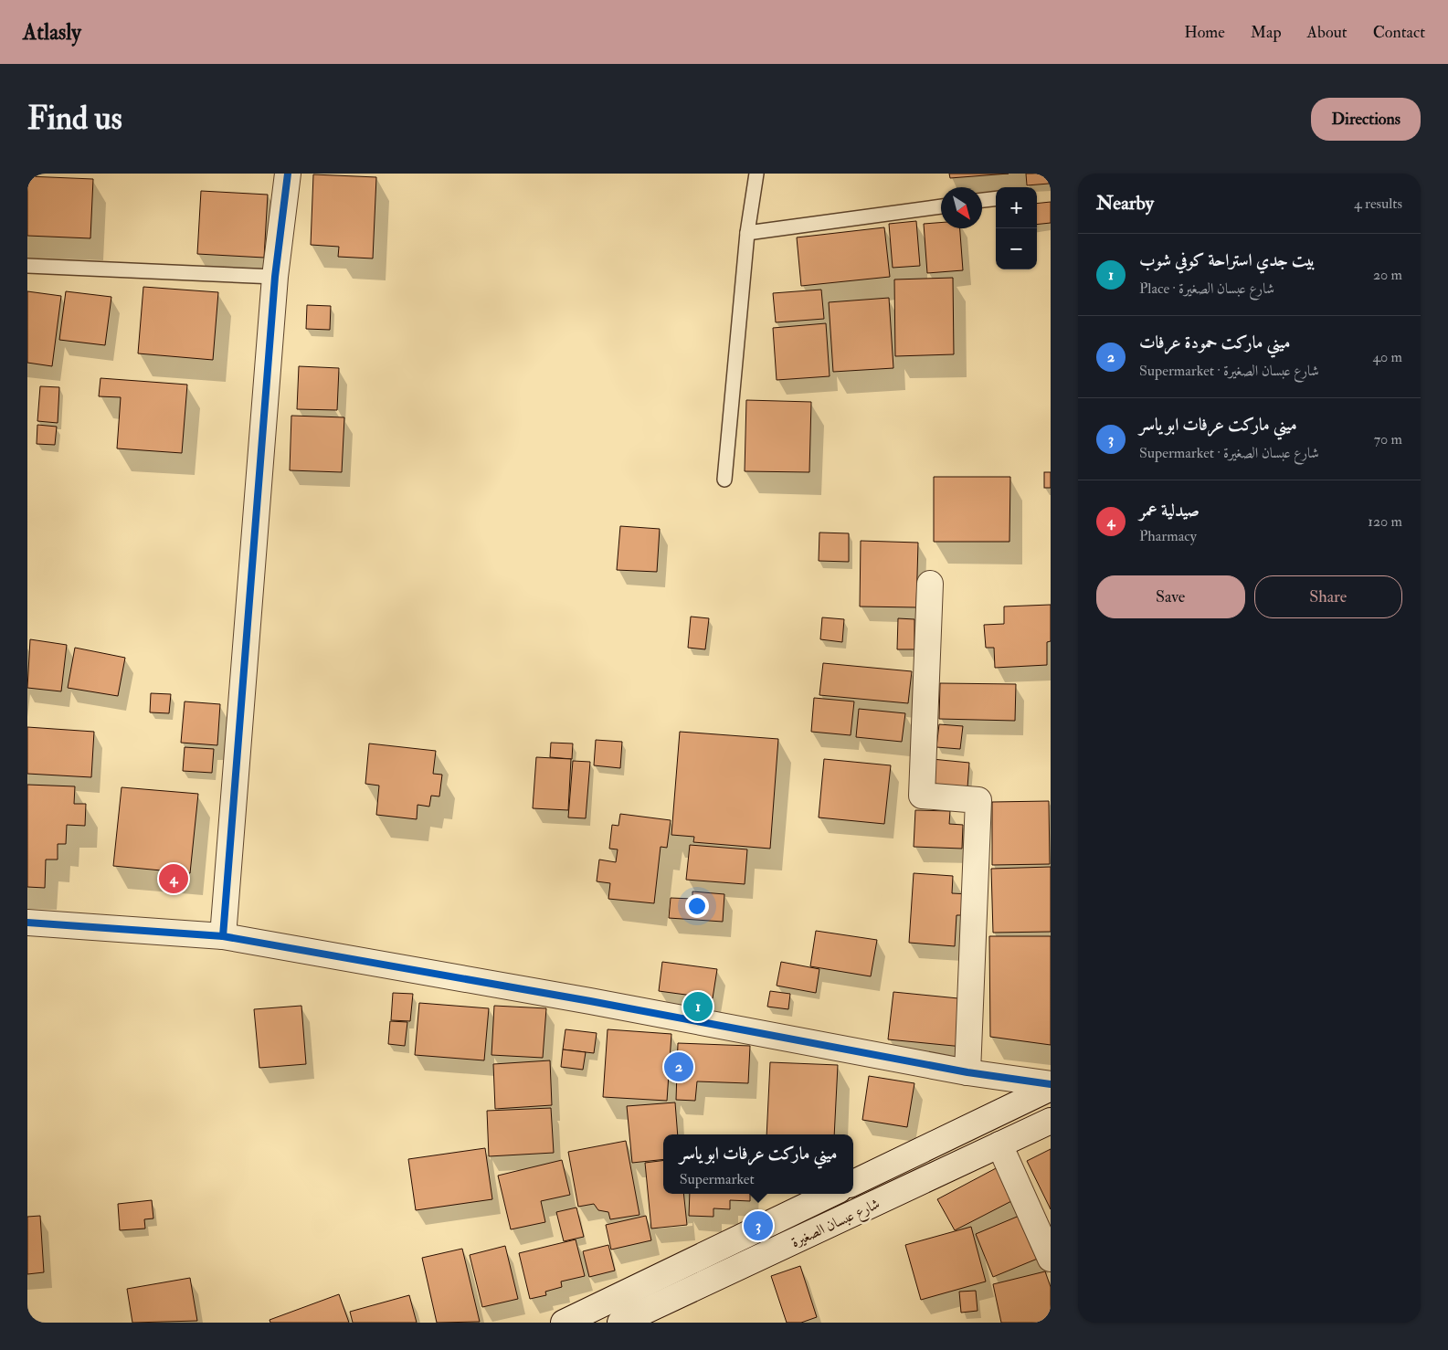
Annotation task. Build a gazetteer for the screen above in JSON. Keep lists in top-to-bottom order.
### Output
{
  "streets": {
    "street": ["شارع عبسان الصغيرة"]
  },
  "north": "bottom right",
  "page": {
    "header": "Atlasly",
    "nav": [
      "Home",
      "Map",
      "About",
      "Contact"
    ],
    "buttons": [
      "Directions",
      ["Save", "Share"]
    ],
    "title": "Find us",
    "heading": ["Nearby", "4 results"],
    "map_buttons": ["+", "−"],
    "list": [
      {
        "mark": "1",
        "name": "بيت جدي استراحة كوفي شوب",
        "note": "Place · شارع عبسان الصغيرة",
        "value": "20 m"
      },
      {
        "mark": "2",
        "name": "ميني ماركت حمودة عرفات",
        "note": "Supermarket · شارع عبسان الصغيرة",
        "value": "40 m"
      },
      {
        "mark": "3",
        "name": "ميني ماركت عرفات ابو ياسر",
        "note": "Supermarket · شارع عبسان الصغيرة",
        "value": "70 m"
      },
      {
        "mark": "4",
        "name": "صيدلية عمر",
        "note": "Pharmacy",
        "value": "120 m"
      }
    ],
    "pins": [
      "4",
      "1",
      "2",
      "3"
    ],
    "popup": ["ميني ماركت عرفات ابو ياسر", "Supermarket"]
  }
}
